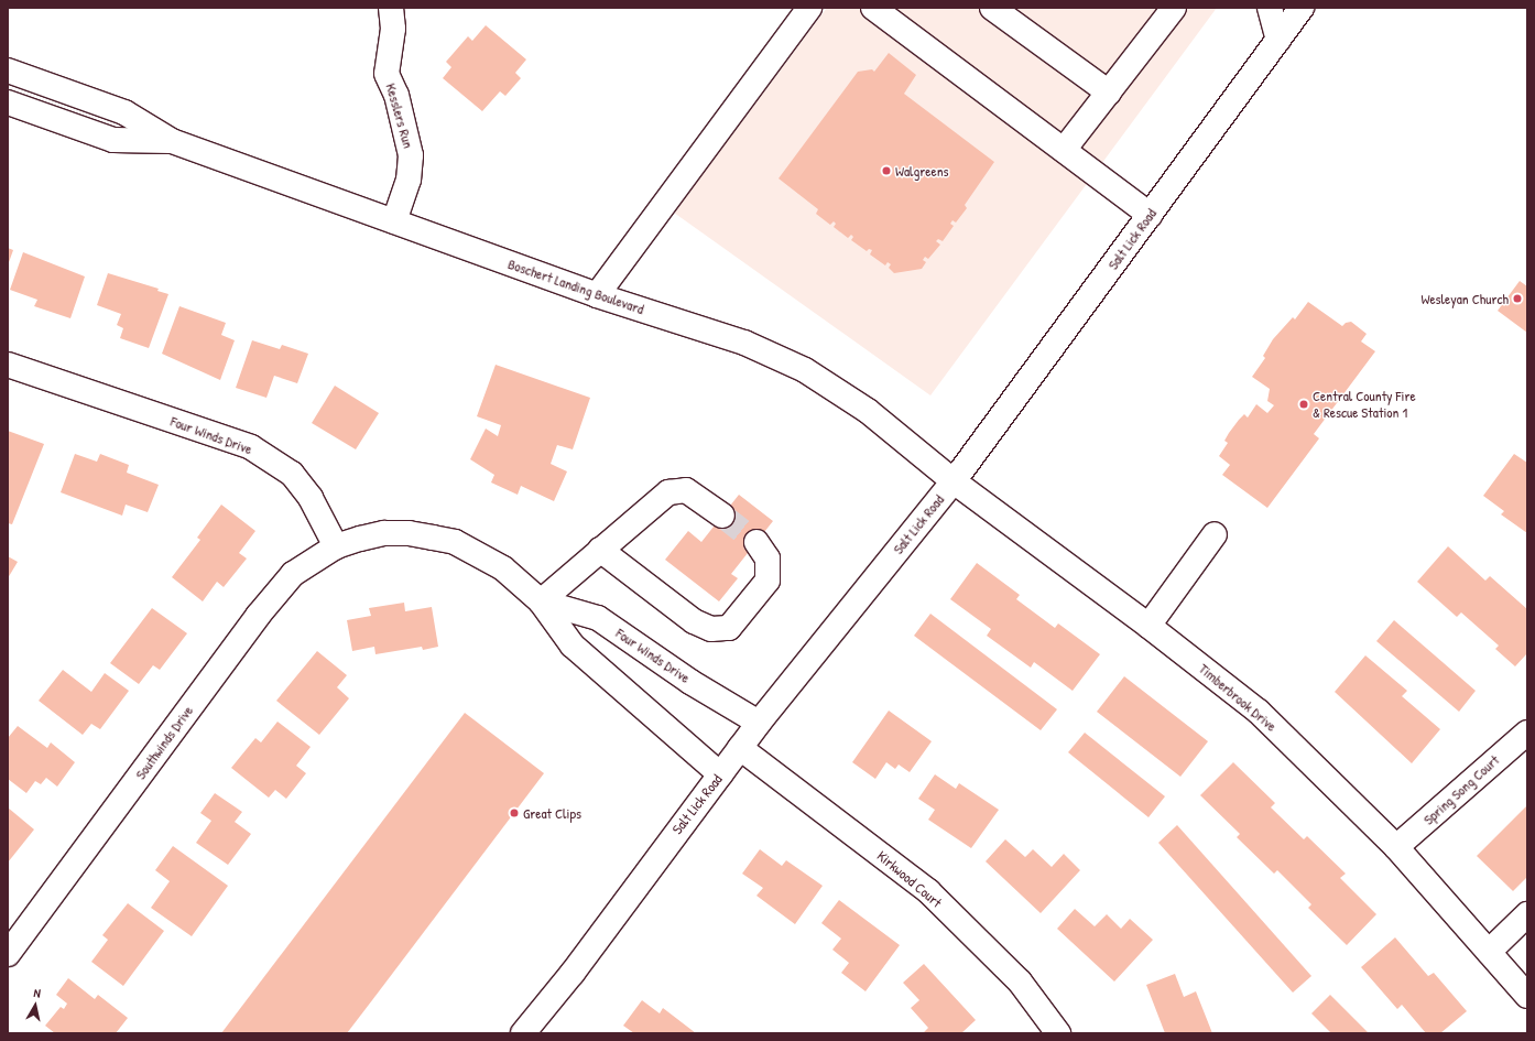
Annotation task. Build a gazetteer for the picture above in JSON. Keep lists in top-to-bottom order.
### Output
{
  "streets": {
    "street": [
      "Kesslers Run",
      "Salt Lick Road",
      "Boschert Landing Boulevard",
      "Four Winds Drive",
      "Timberbrook Drive",
      "Southwinds Drive",
      "Spring Song Court",
      "Kirkwood Court"
    ]
  },
  "crossings": [
    ["Kesslers Run", "Boschert Landing Boulevard"],
    ["Salt Lick Road", "Boschert Landing Boulevard"],
    ["Salt Lick Road", "Four Winds Drive"],
    ["Salt Lick Road", "Timberbrook Drive"],
    ["Salt Lick Road", "Kirkwood Court"],
    ["Boschert Landing Boulevard", "Timberbrook Drive"],
    ["Four Winds Drive", "Southwinds Drive"],
    ["Timberbrook Drive", "Spring Song Court"]
  ],
  "places": [
    "Walgreens",
    "Wesleyan Church",
    "Central County Fire & Rescue Station 1",
    "Great Clips"
  ],
  "north": "top"
}
